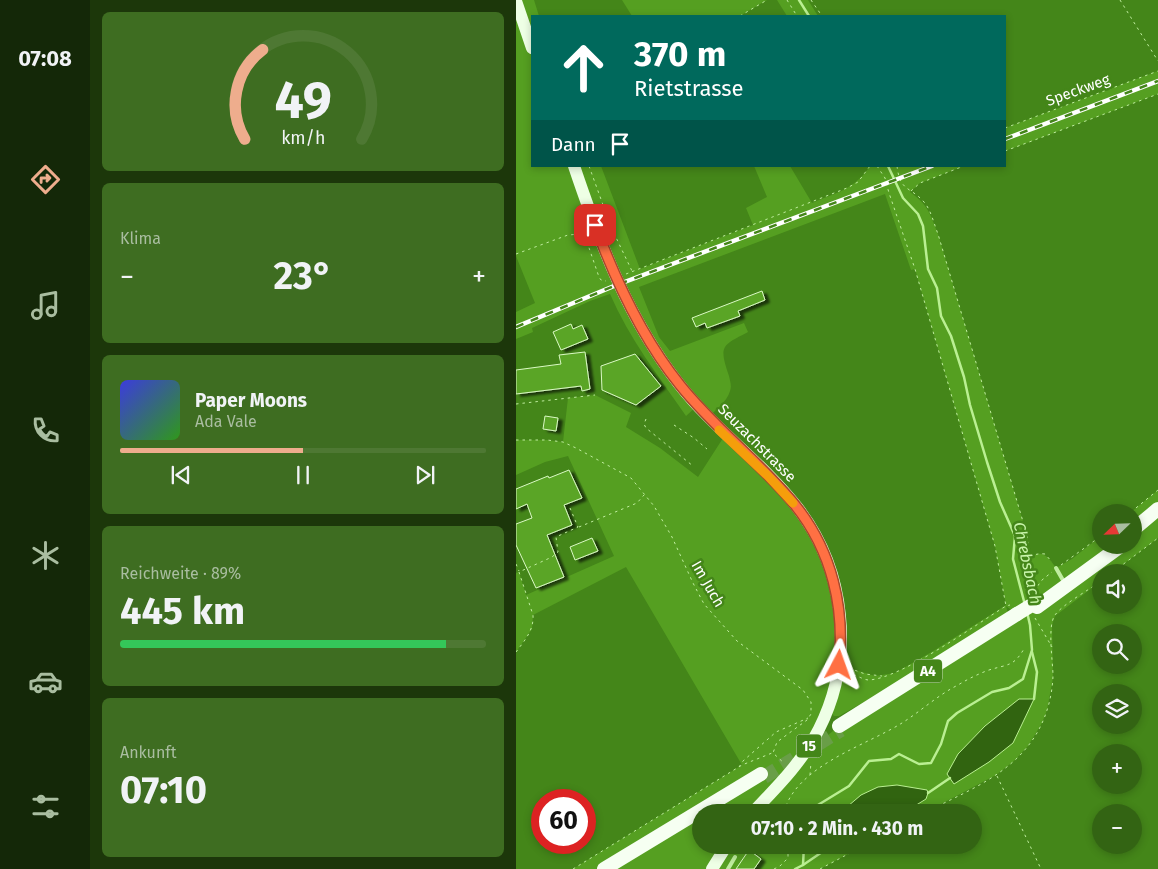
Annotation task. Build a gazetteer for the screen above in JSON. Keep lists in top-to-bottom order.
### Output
{
  "streets": {
    "highway": ["A4"],
    "main road": ["Seuzachstrasse", "15"],
    "path": ["Speckweg", "Im Juch"]
  },
  "water": ["Chrebsbach"],
  "north": "bottom left",
  "page": {
    "tabs": "07:08",
    "turn": ["370 m", "Rietstrasse"],
    "then": "Dann",
    "tile": [
      "Klima",
      ["Reichweite · 89%", "445 km"],
      ["Ankunft", "07:10"]
    ],
    "heat": ["−", "23°", "+"],
    "song": ["Paper Moons", "Ada Vale"],
    "map_buttons": ["+", "−"],
    "limit": "60",
    "trip": "07:10 · 2 Min. · 430 m",
    "gauge": ["49", "km/h"]
  }
}
